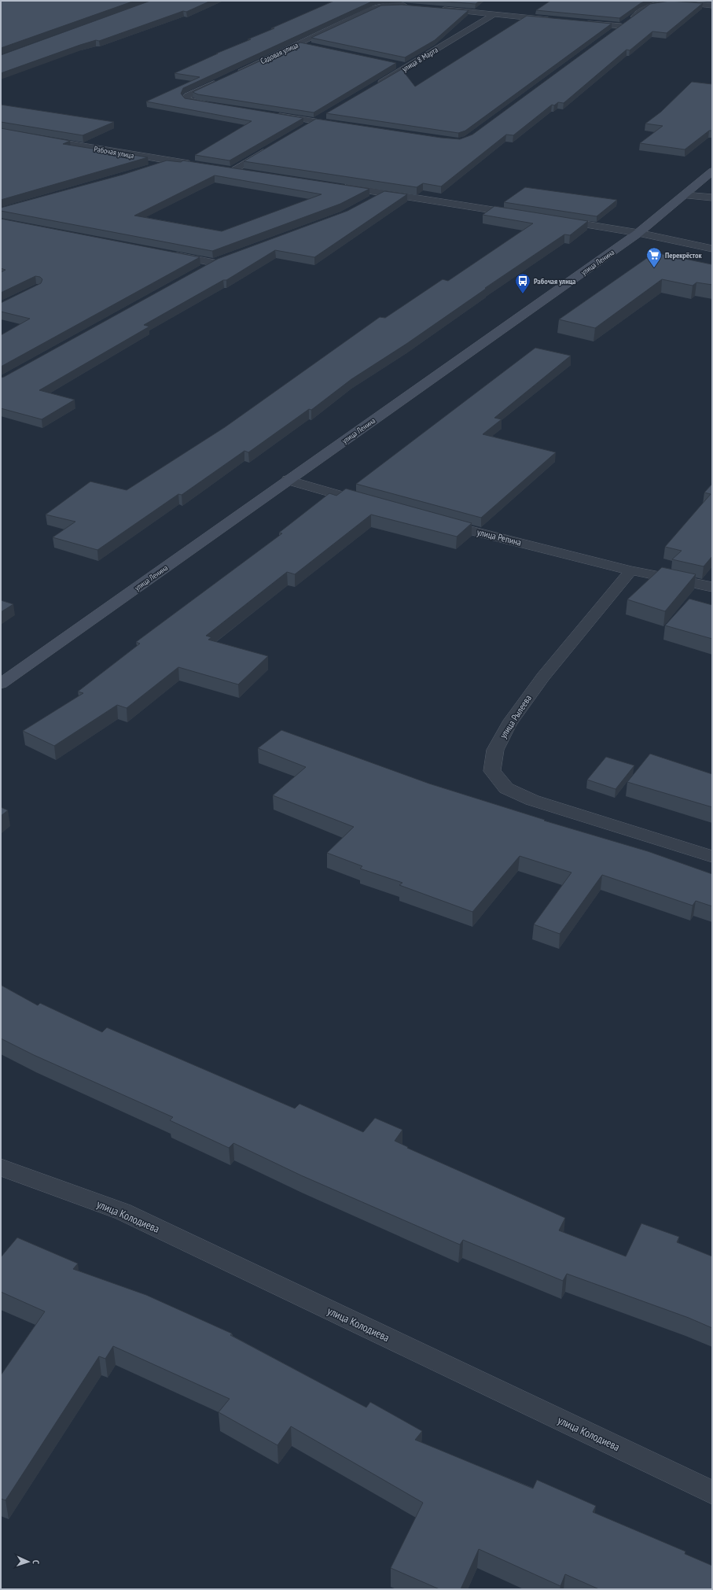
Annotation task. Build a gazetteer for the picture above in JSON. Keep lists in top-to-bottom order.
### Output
{
  "streets": {
    "street": [
      "Садовая улица",
      "улица 8 Марта",
      "Рабочая улица",
      "улица Ленина",
      "улица Репина",
      "улица Рылеева",
      "улица Колодиева"
    ]
  },
  "crossings": [
    ["улица Репина", "улица Рылеева"]
  ],
  "places": {
    "supermarket": ["Перекрёсток"],
    "bus stop": ["Рабочая улица"]
  },
  "north": "right"
}
